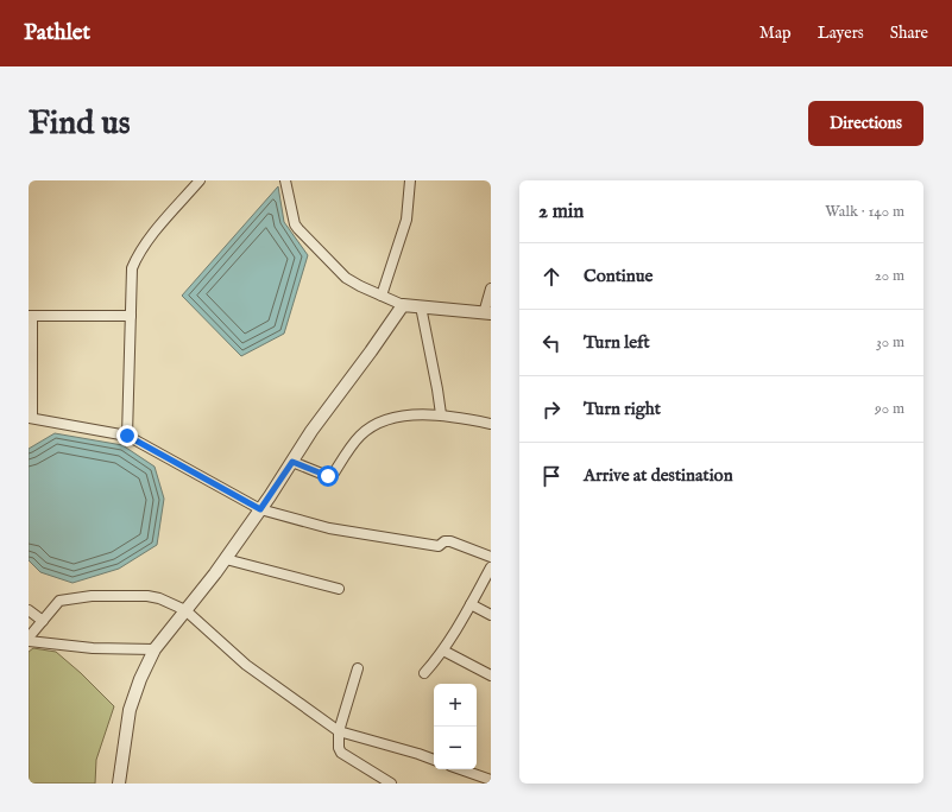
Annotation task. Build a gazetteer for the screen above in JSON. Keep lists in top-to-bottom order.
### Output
{
  "page": {
    "header": "Pathlet",
    "nav": ["Map", "Layers", "Share"],
    "buttons": "Directions",
    "title": "Find us",
    "heading": ["2 min", "Walk · 140 m"],
    "list": [
      ["Continue", "20 m"],
      ["Turn left", "30 m"],
      ["Turn right", "90 m"],
      "Arrive at destination"
    ],
    "map_buttons": ["+", "−"]
  }
}
